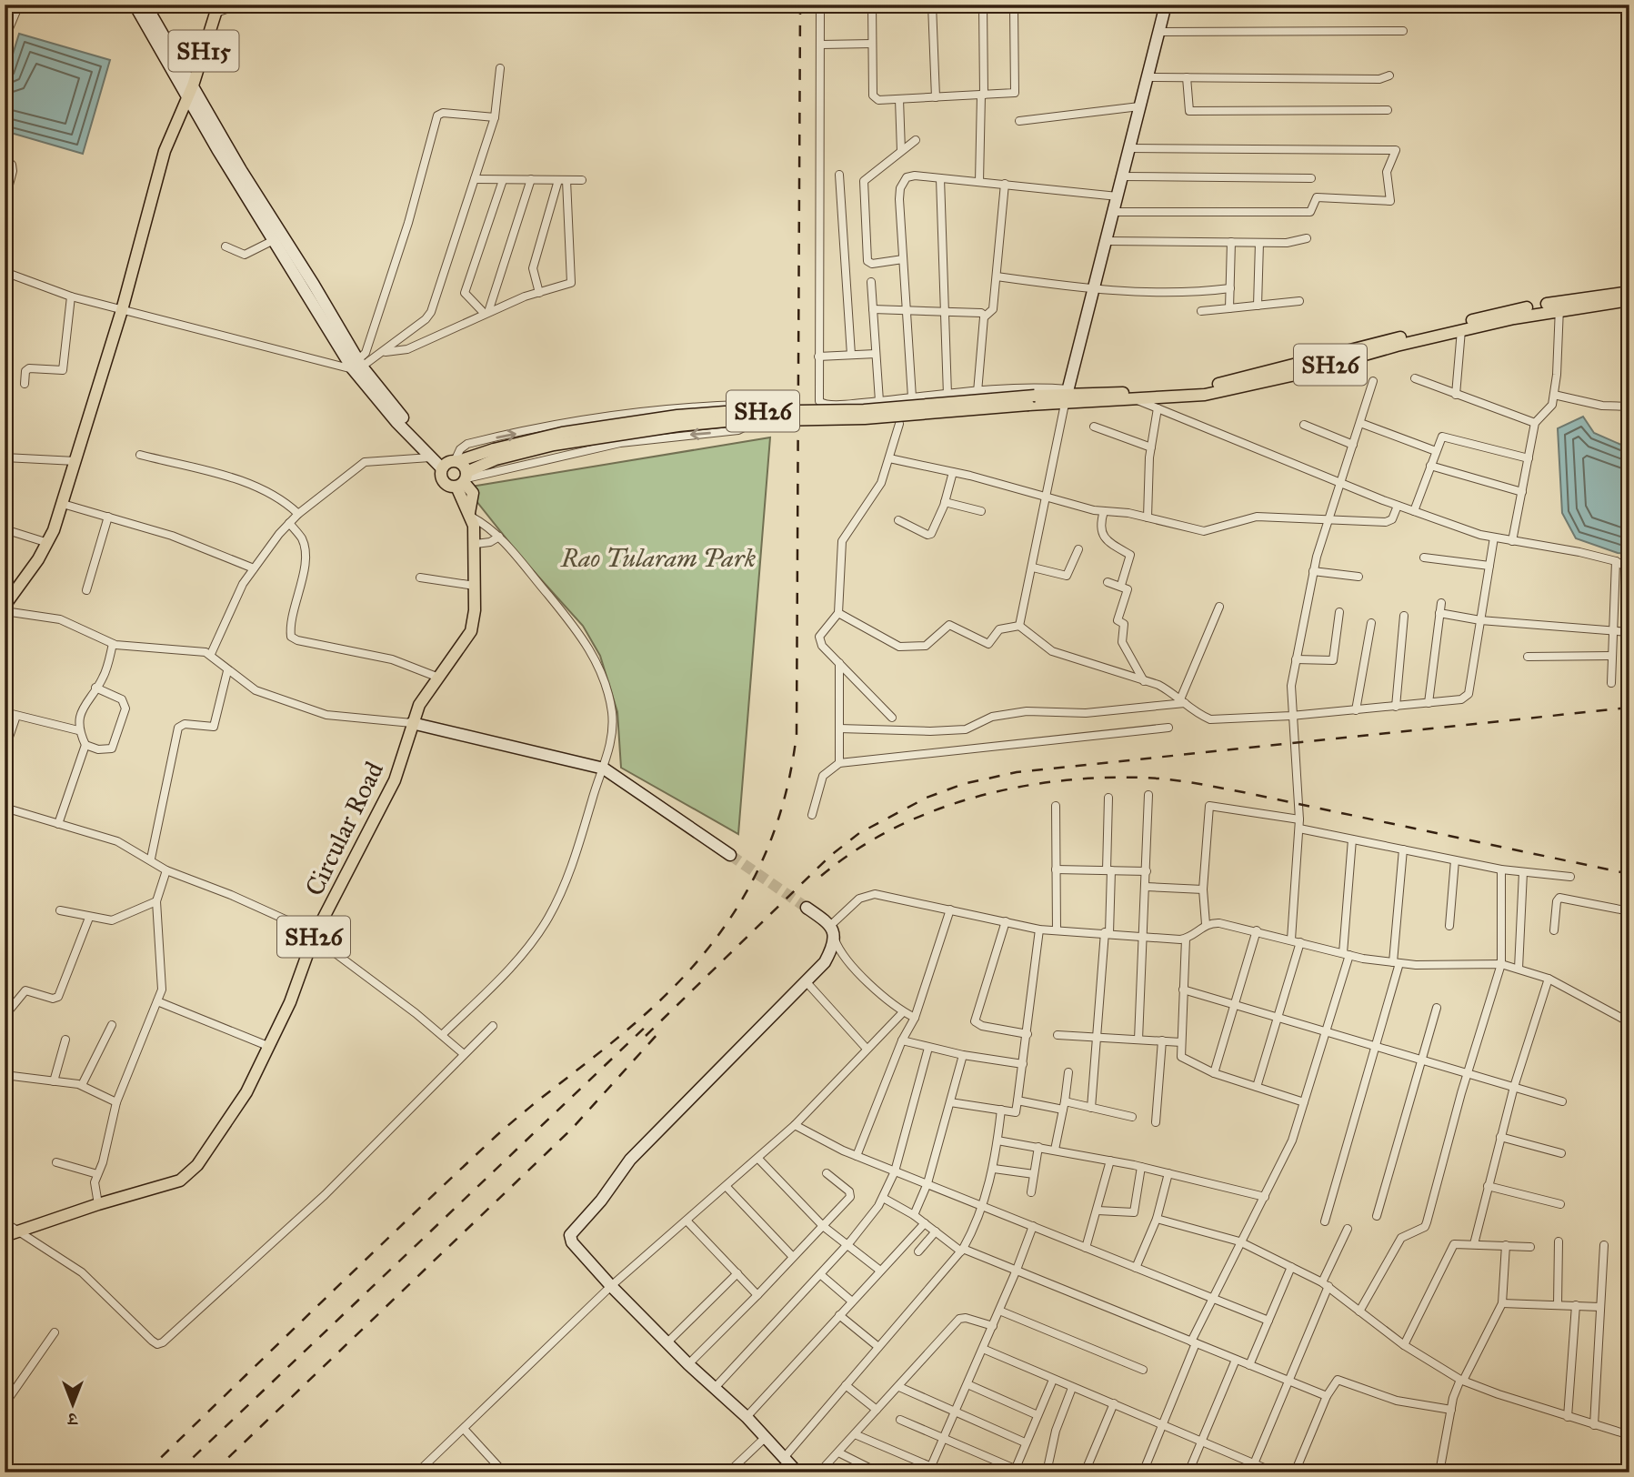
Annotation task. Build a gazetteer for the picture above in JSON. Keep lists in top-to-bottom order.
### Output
{
  "streets": {
    "main road": ["SH15", "SH26", "Circular Road"]
  },
  "crossings": [
    ["SH15", "SH26"],
    ["SH26", "Circular Road"]
  ],
  "parks": ["Rao Tularam Park"],
  "north": "bottom"
}
